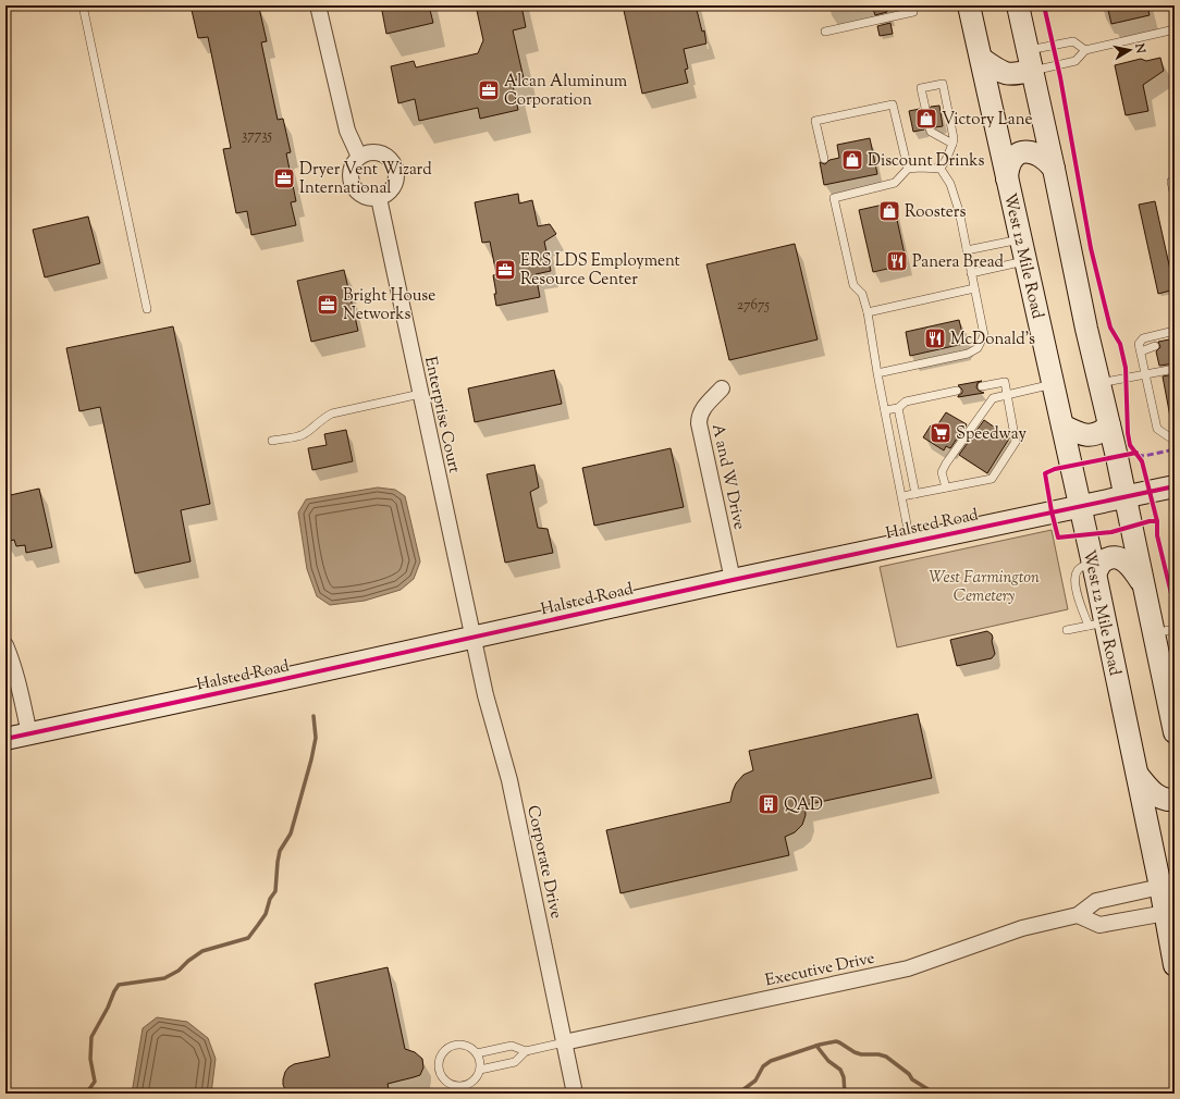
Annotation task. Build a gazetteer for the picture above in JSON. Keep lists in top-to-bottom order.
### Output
{
  "streets": {
    "main road": ["West 12 Mile Road", "Halsted Road"],
    "street": [
      "Enterprise Court",
      "A and W Drive",
      "Corporate Drive",
      "Executive Drive"
    ]
  },
  "crossings": [
    ["West 12 Mile Road", "Halsted Road"],
    ["West 12 Mile Road", "Executive Drive"],
    ["Enterprise Court", "Halsted Road"],
    ["Enterprise Court", "Corporate Drive"],
    ["A and W Drive", "Halsted Road"],
    ["Halsted Road", "Corporate Drive"],
    ["Corporate Drive", "Executive Drive"]
  ],
  "parks": ["West Farmington Cemetery"],
  "places": {
    "office": [
      "Alcan Aluminum Corporation",
      "Dryer Vent Wizard International",
      "ERS LDS Employment Resource Center",
      "Bright House Networks"
    ],
    "shop": ["Victory Lane", "Discount Drinks", "Roosters"],
    "restaurant": ["Panera Bread", "McDonald's"],
    "supermarket": ["Speedway"],
    "building": ["QAD"]
  },
  "house_numbers": ["37735", "27675"],
  "north": "right"
}
